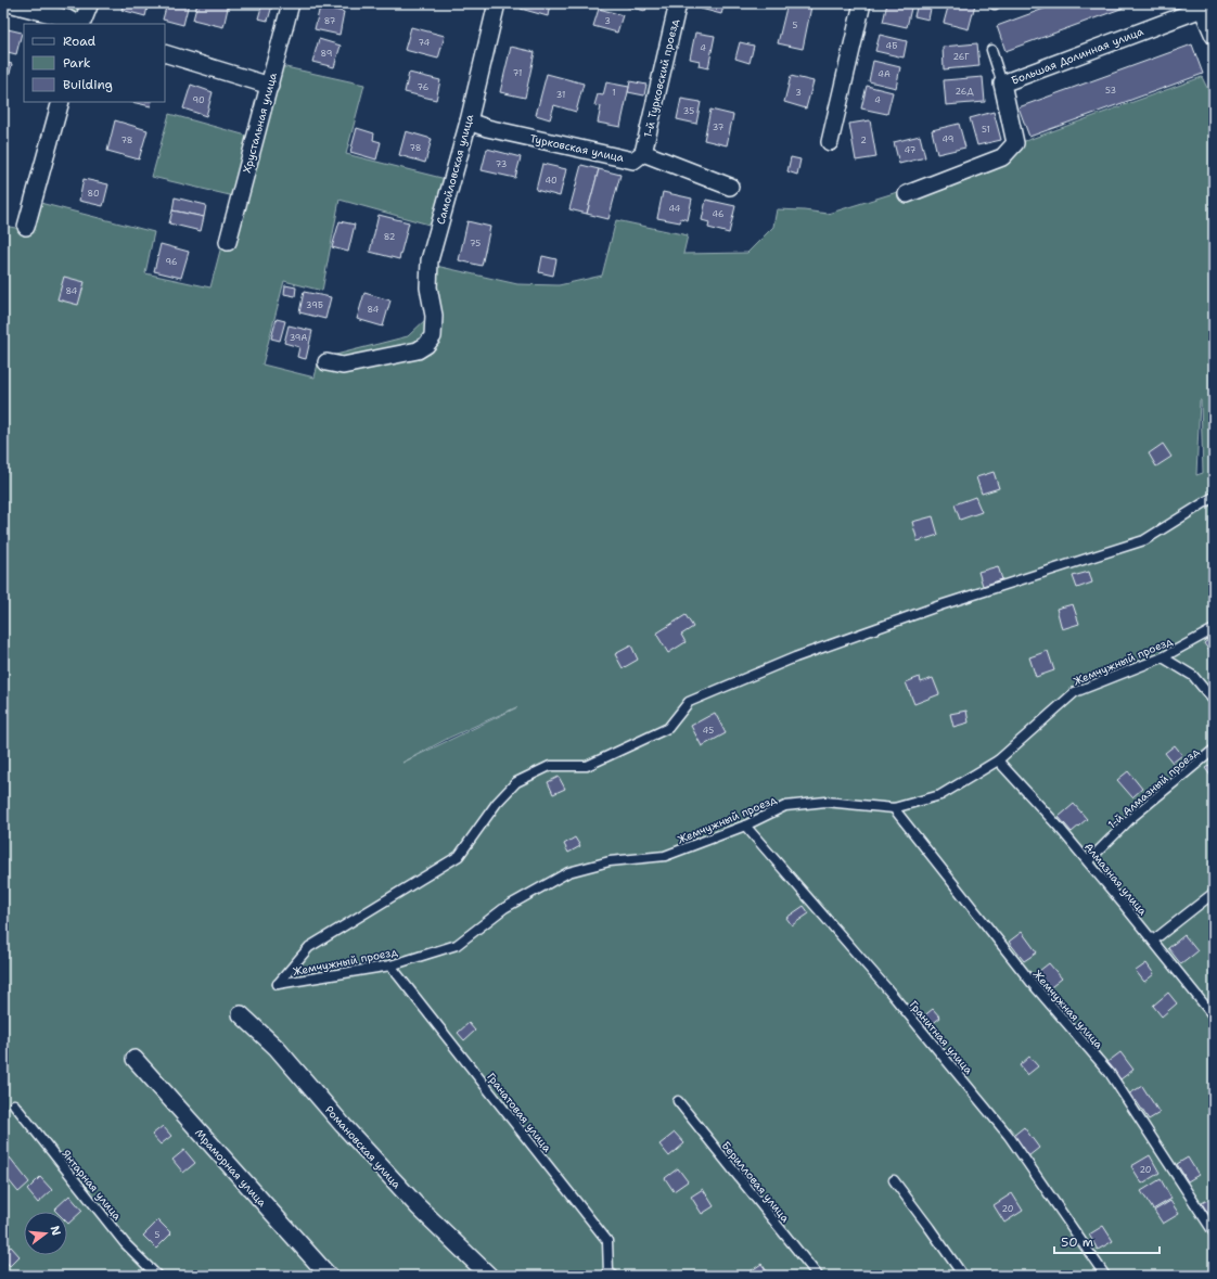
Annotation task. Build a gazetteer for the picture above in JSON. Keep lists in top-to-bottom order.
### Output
{
  "streets": {
    "street": [
      "Большая Долинная улица",
      "1-й Турковский проезд",
      "Хрустальная улица",
      "Турковская улица",
      "Самойловская улица",
      "Романовская улица",
      "Мраморная улица"
    ],
    "lane": [
      "Жемчужный проезд",
      "1-й Алмазный проезд",
      "Алмазная улица",
      "Жемчужная улица",
      "Гранитная улица",
      "Гранатовая улица",
      "Берилловая улица",
      "Янтарная улица"
    ]
  },
  "crossings": [
    ["1-й Турковский проезд", "Турковская улица"],
    ["Турковская улица", "Самойловская улица"],
    ["Жемчужный проезд", "Алмазная улица"],
    ["Жемчужный проезд", "Жемчужная улица"],
    ["Жемчужный проезд", "Гранитная улица"],
    ["Жемчужный проезд", "Гранатовая улица"],
    ["1-й Алмазный проезд", "Алмазная улица"]
  ],
  "house_numbers": [
    "87",
    "3",
    "5",
    "74",
    "4Б",
    "4",
    "89",
    "26Г",
    "71",
    "4А",
    "76",
    "53",
    "26Д",
    "1",
    "3",
    "31",
    "90",
    "4",
    "35",
    "37",
    "51",
    "49",
    "78",
    "2",
    "78",
    "47",
    "73",
    "40",
    "80",
    "44",
    "46",
    "82",
    "75",
    "96",
    "84",
    "39Б",
    "84",
    "39А",
    "45",
    "20",
    "20",
    "5"
  ],
  "legend": ["Road", "Park", "Building"],
  "scale_bar": "50 m",
  "north": "right"
}
